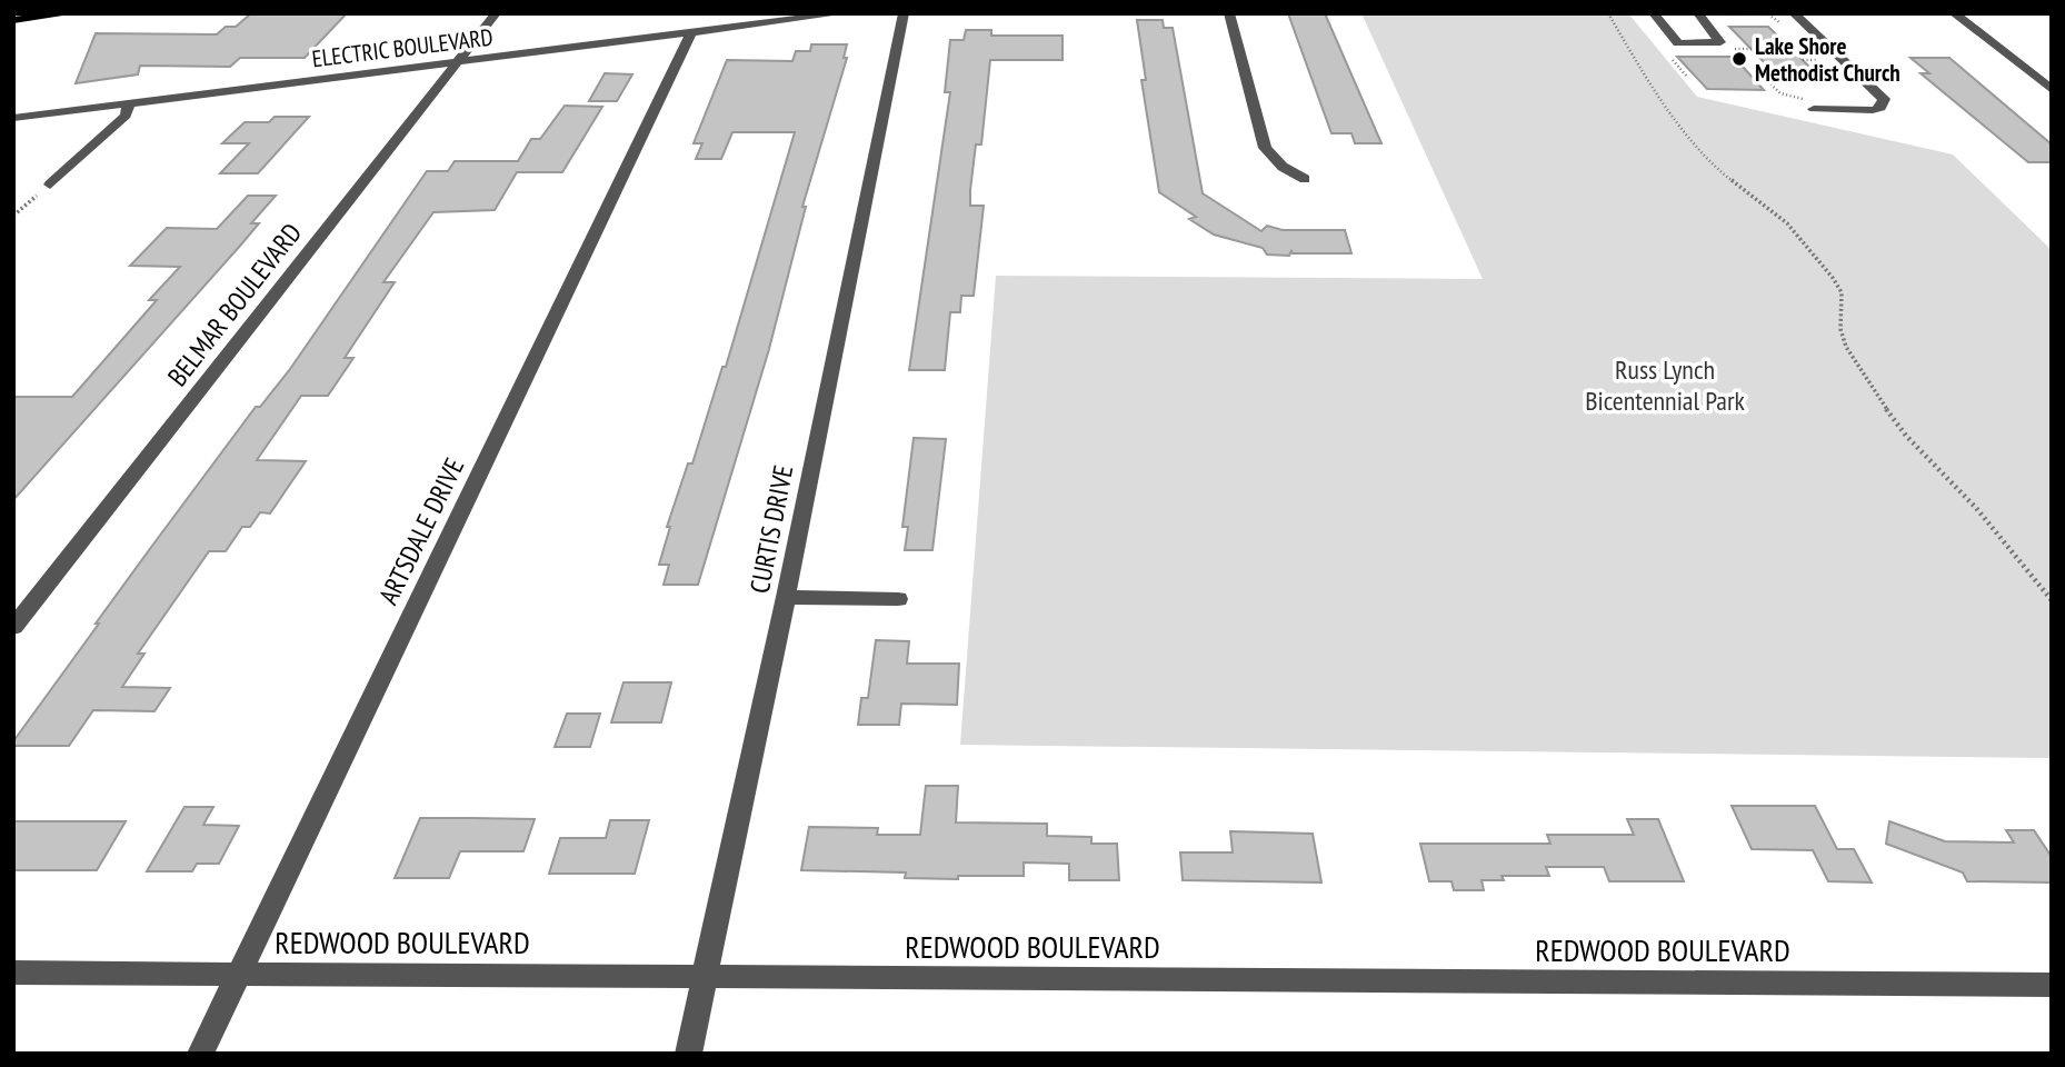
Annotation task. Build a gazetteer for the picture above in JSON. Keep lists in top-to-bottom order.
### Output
{
  "streets": {
    "street": [
      "ELECTRIC BOULEVARD",
      "BELMAR BOULEVARD",
      "CURTIS DRIVE",
      "ARTSDALE DRIVE",
      "REDWOOD BOULEVARD"
    ]
  },
  "crossings": [
    ["ELECTRIC BOULEVARD", "BELMAR BOULEVARD"],
    ["ELECTRIC BOULEVARD", "ARTSDALE DRIVE"],
    ["CURTIS DRIVE", "REDWOOD BOULEVARD"],
    ["ARTSDALE DRIVE", "REDWOOD BOULEVARD"]
  ],
  "parks": ["Russ Lynch Bicentennial Park"],
  "places": ["Lake Shore Methodist Church"]
}
